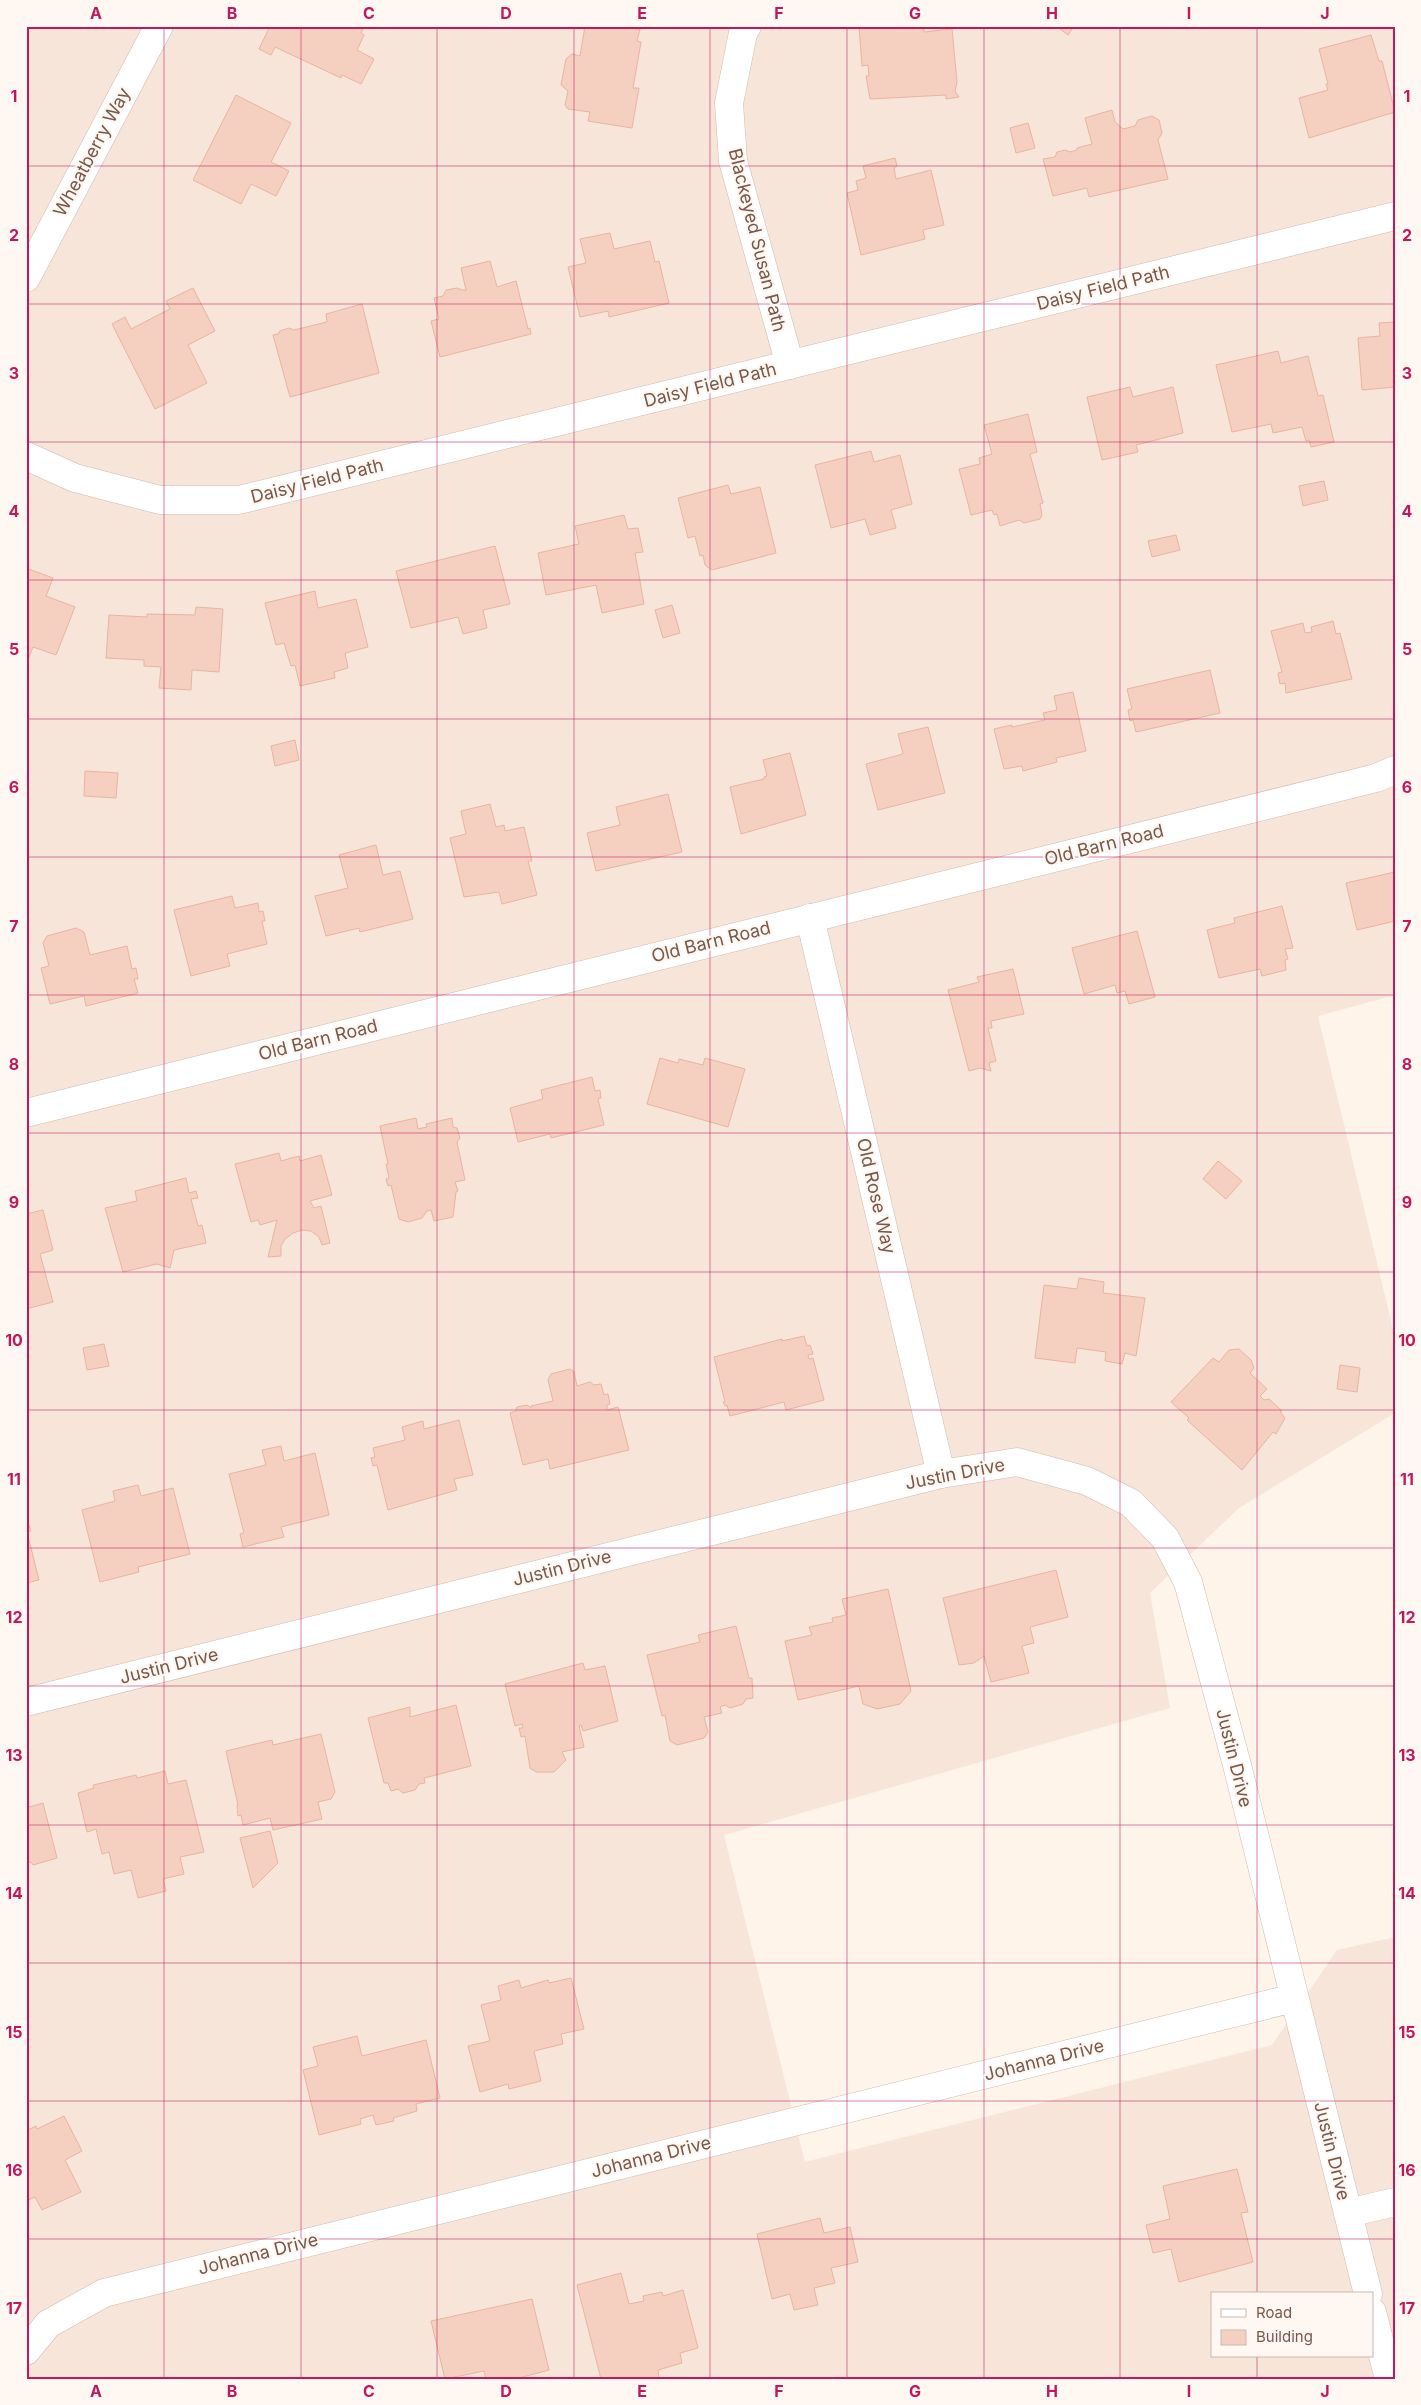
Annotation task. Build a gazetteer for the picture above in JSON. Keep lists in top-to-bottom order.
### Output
{
  "streets": {
    "street": [
      "Wheatberry Way",
      "Blackeyed Susan Path",
      "Daisy Field Path",
      "Old Barn Road",
      "Old Rose Way",
      "Justin Drive",
      "Johanna Drive"
    ]
  },
  "crossings": [
    ["Blackeyed Susan Path", "Daisy Field Path"],
    ["Old Barn Road", "Old Rose Way"],
    ["Old Rose Way", "Justin Drive"],
    ["Justin Drive", "Johanna Drive"]
  ],
  "legend": ["Road", "Building"],
  "grid": {
    "columns": [
      "A",
      "B",
      "C",
      "D",
      "E",
      "F",
      "G",
      "H",
      "I",
      "J"
    ],
    "rows": [
      "1",
      "2",
      "3",
      "4",
      "5",
      "6",
      "7",
      "8",
      "9",
      "10",
      "11",
      "12",
      "13",
      "14",
      "15",
      "16",
      "17"
    ]
  }
}
